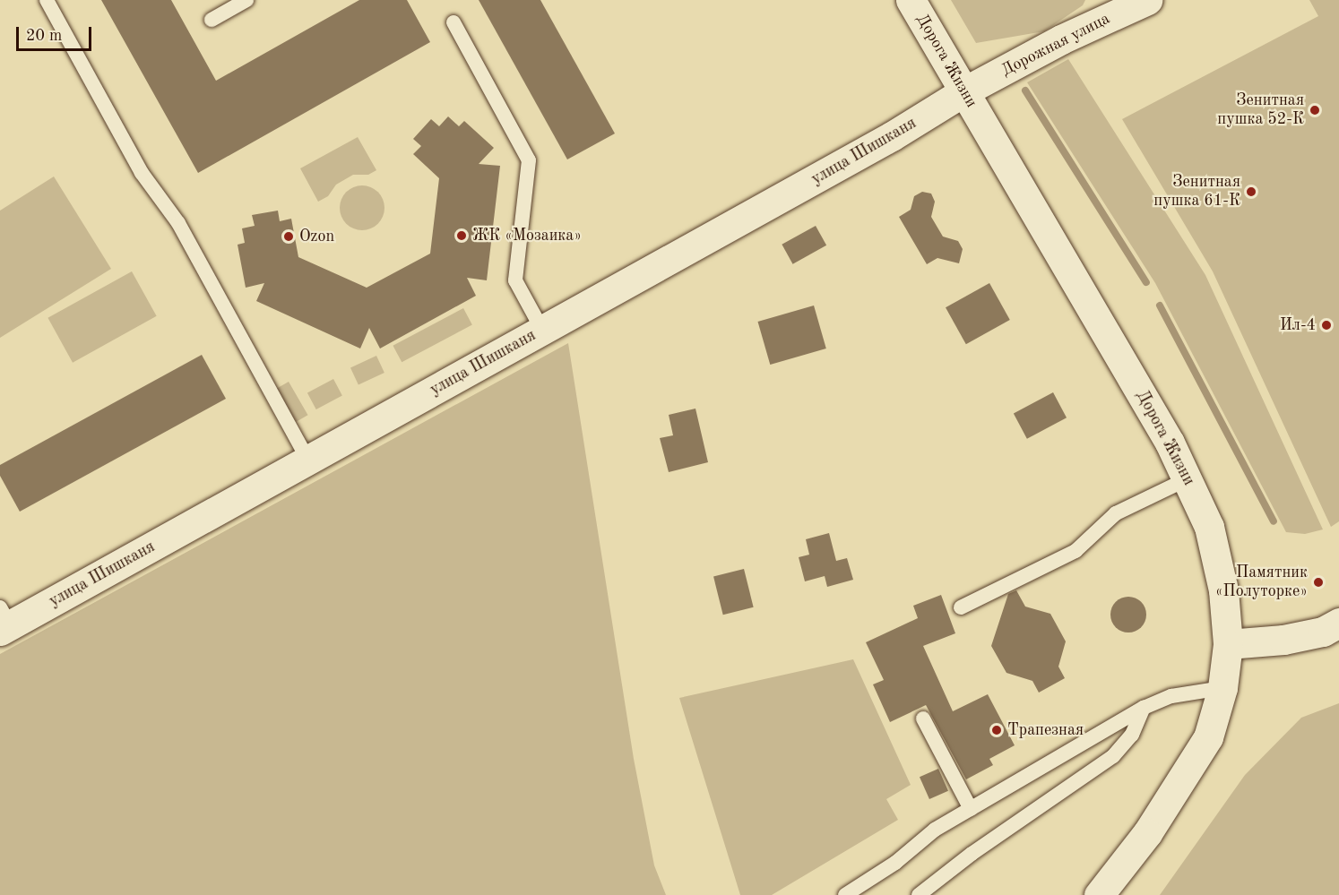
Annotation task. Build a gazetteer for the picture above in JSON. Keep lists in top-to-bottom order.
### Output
{
  "streets": {
    "street": ["Дорожная улица", "Дорога Жизни", "улица Шишканя"]
  },
  "crossings": [
    ["Дорожная улица", "Дорога Жизни"],
    ["Дорожная улица", "улица Шишканя"],
    ["Дорога Жизни", "улица Шишканя"]
  ],
  "places": [
    "Зенитная пушка 52-К",
    "Зенитная пушка 61-К",
    "ЖК «Мозаика»",
    "Ozon",
    "Ил-4",
    "Памятник «Полуторке»",
    "Трапезная"
  ],
  "scale_bar": "20 m"
}
